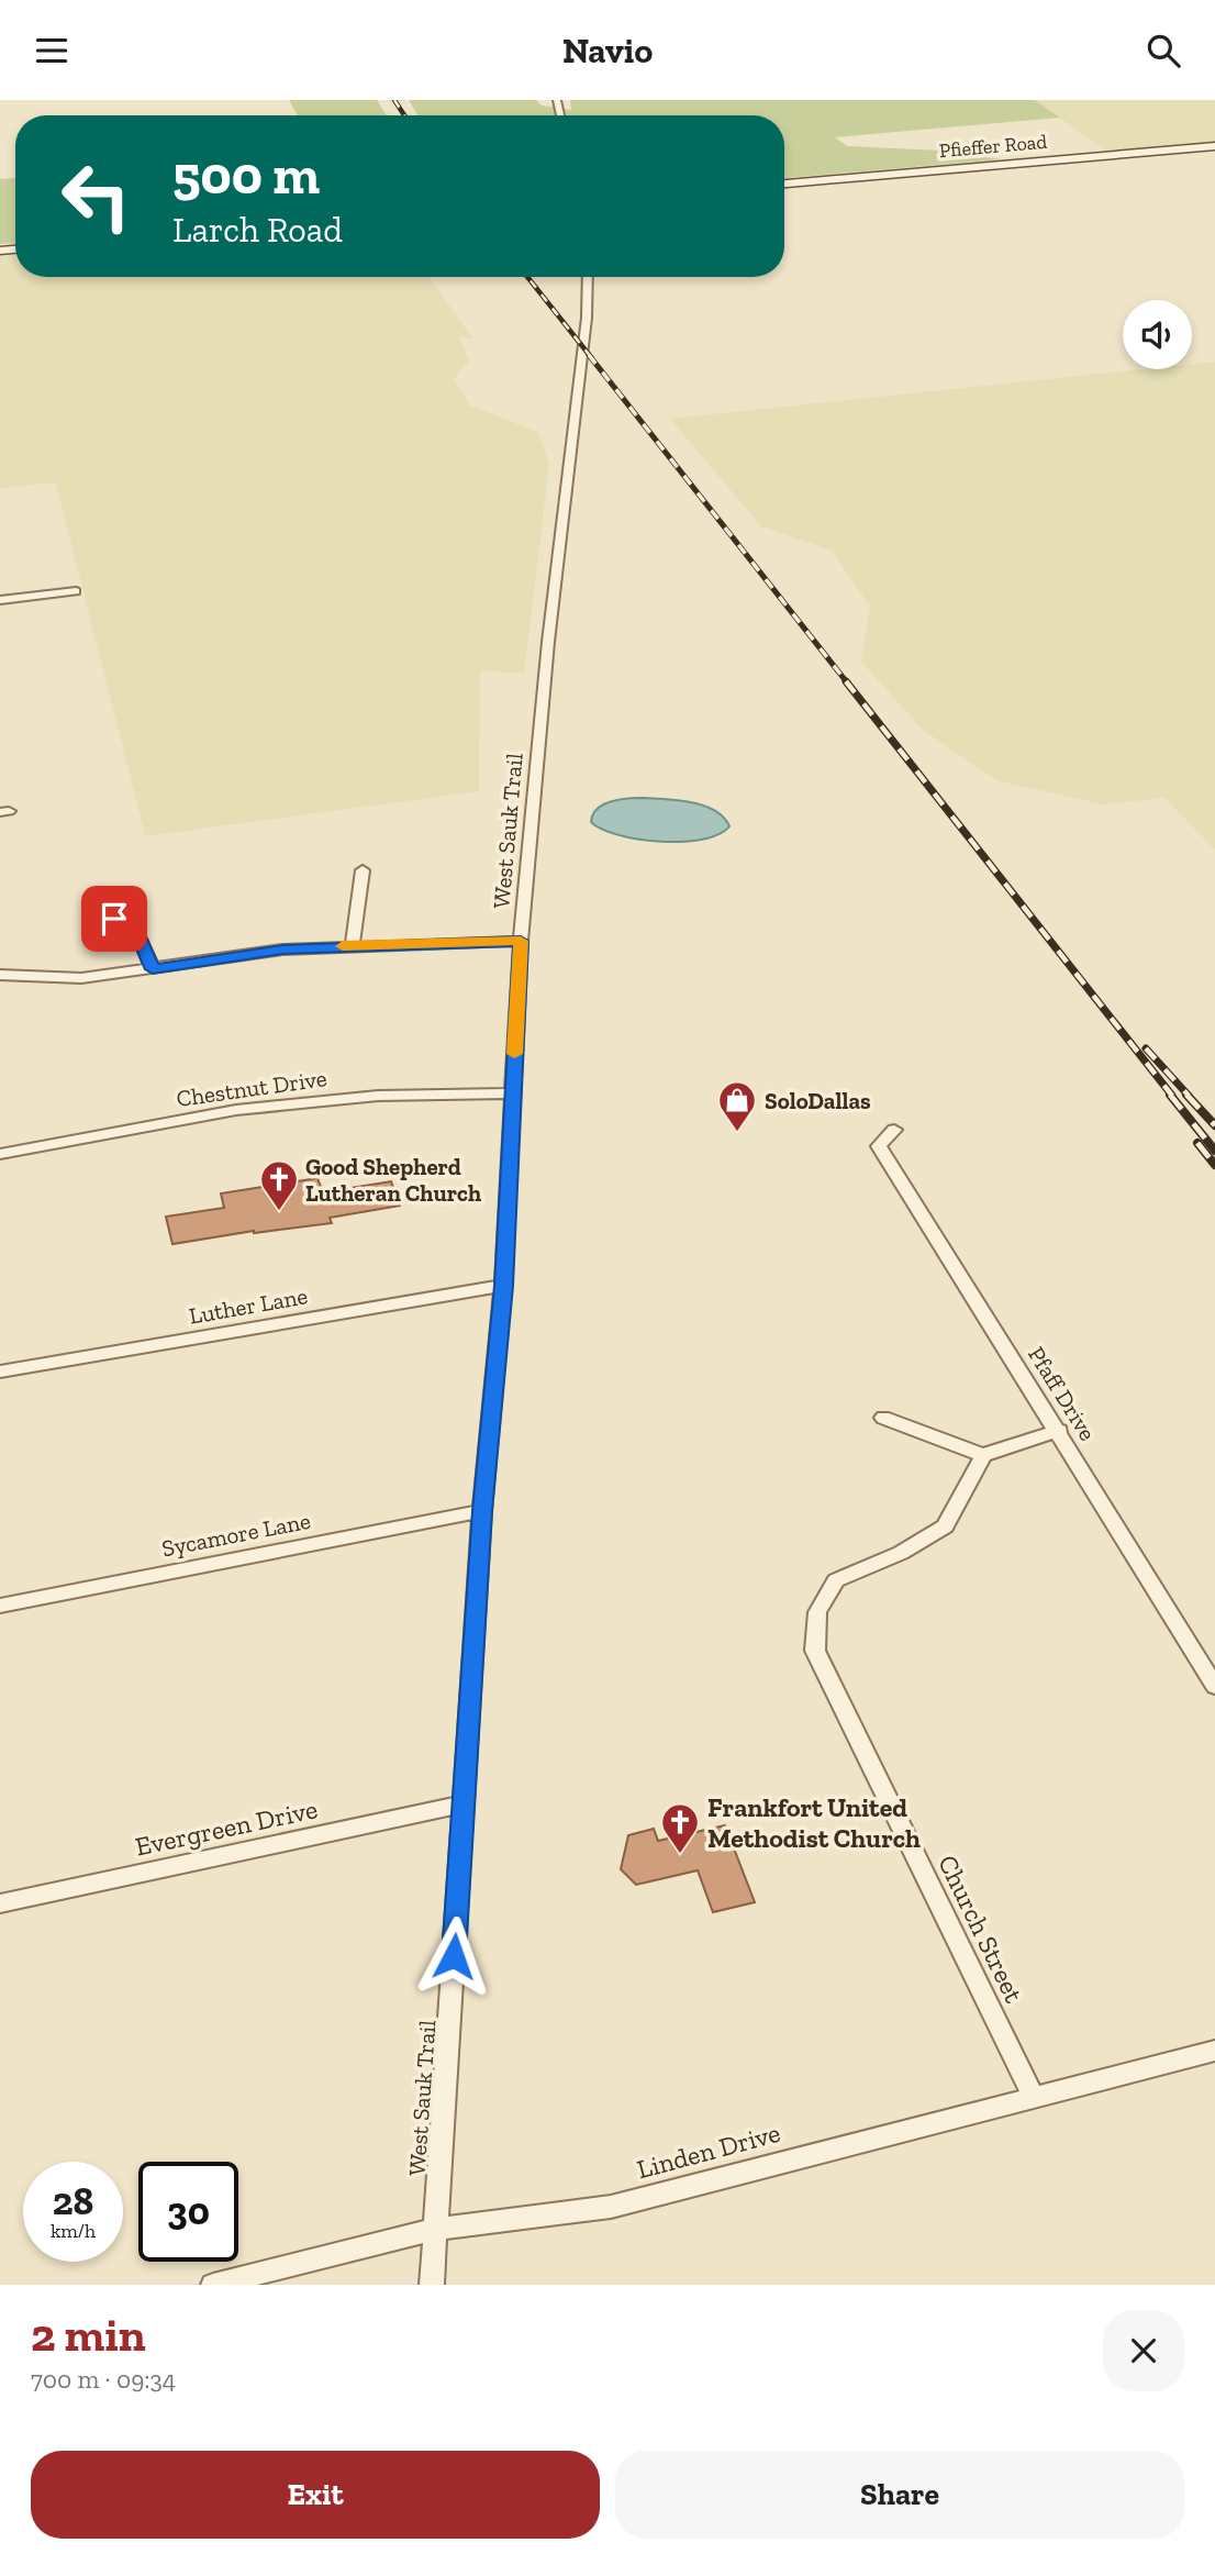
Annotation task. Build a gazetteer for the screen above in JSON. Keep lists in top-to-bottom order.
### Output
{
  "streets": {
    "street": [
      "Pfieffer Road",
      "West Sauk Trail",
      "Chestnut Drive",
      "Luther Lane",
      "Pfaff Drive",
      "Sycamore Lane",
      "Evergreen Drive",
      "Church Street",
      "Linden Drive"
    ]
  },
  "crossings": [
    ["West Sauk Trail", "Chestnut Drive"],
    ["West Sauk Trail", "Luther Lane"],
    ["West Sauk Trail", "Sycamore Lane"],
    ["West Sauk Trail", "Evergreen Drive"],
    ["West Sauk Trail", "Linden Drive"],
    ["Church Street", "Linden Drive"]
  ],
  "places": {
    "shop": ["SoloDallas"],
    "church": ["Good Shepherd Lutheran Church", "Frankfort United Methodist Church"]
  },
  "page": {
    "header": "Navio",
    "turn": ["500 m", "Larch Road"],
    "speed": "28 km/h",
    "limit": "30",
    "heading": ["2 min", "700 m · 09:34"],
    "buttons": ["Exit", "Share"]
  }
}
